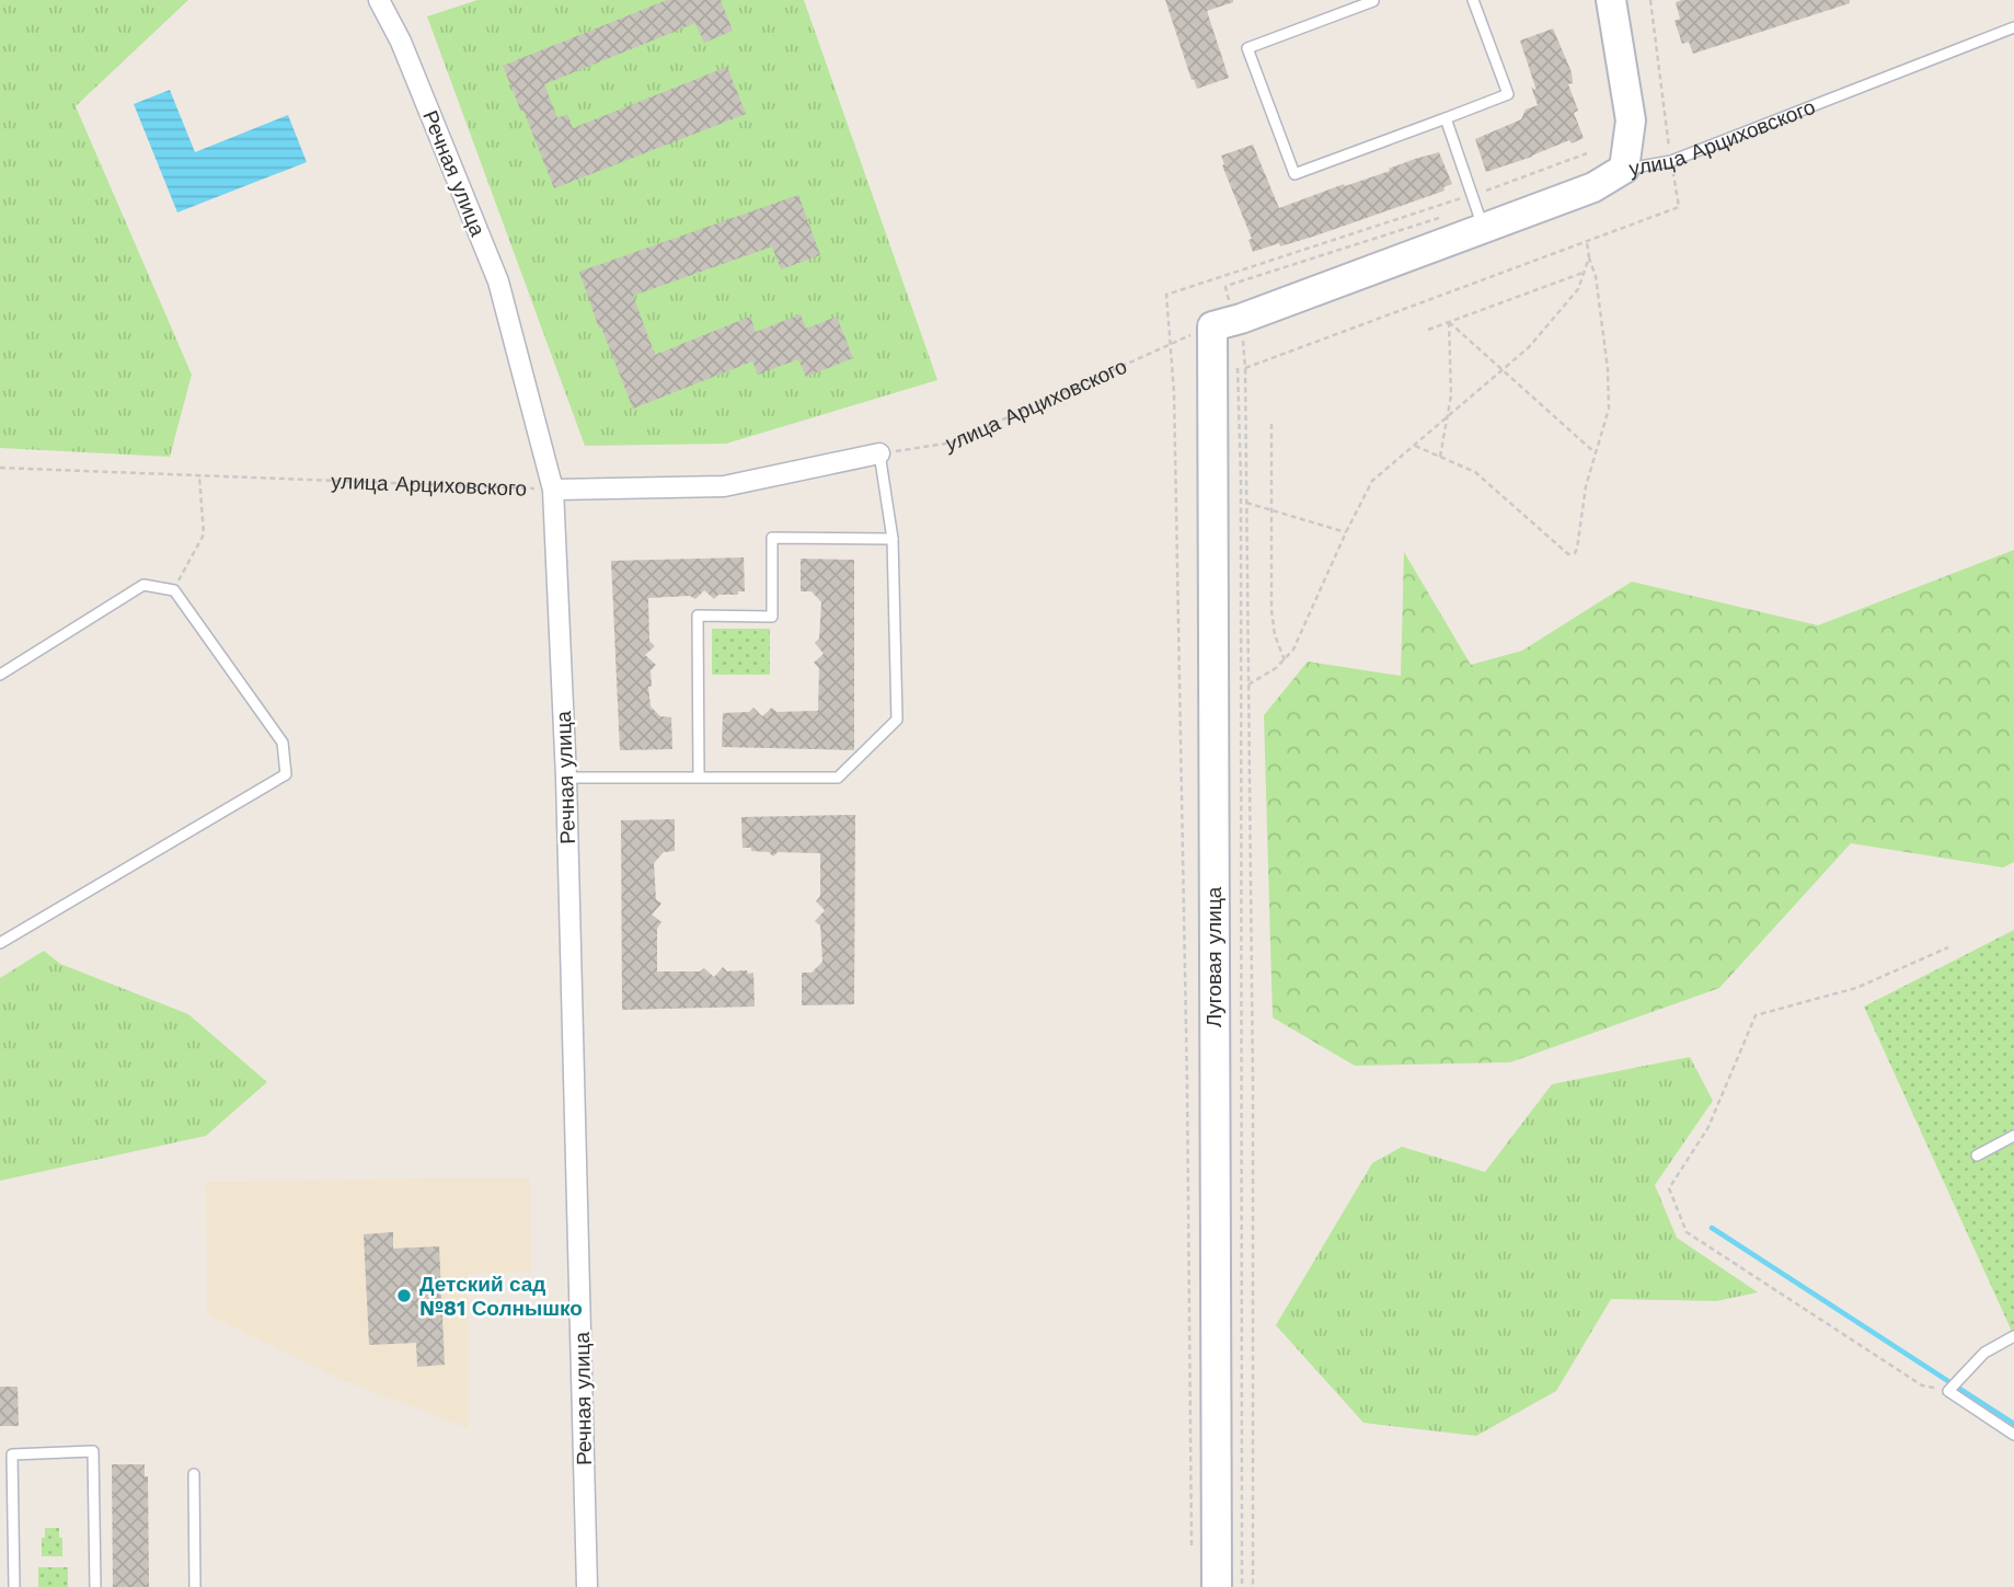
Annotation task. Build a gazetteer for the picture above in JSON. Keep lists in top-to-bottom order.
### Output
{
  "streets": {
    "street": ["улица Арциховского", "Речная улица", "Луговая улица"]
  },
  "crossings": [
    ["улица Арциховского", "Речная улица"],
    ["улица Арциховского", "Луговая улица"]
  ],
  "places": ["Детский сад №81 Солнышко"]
}
